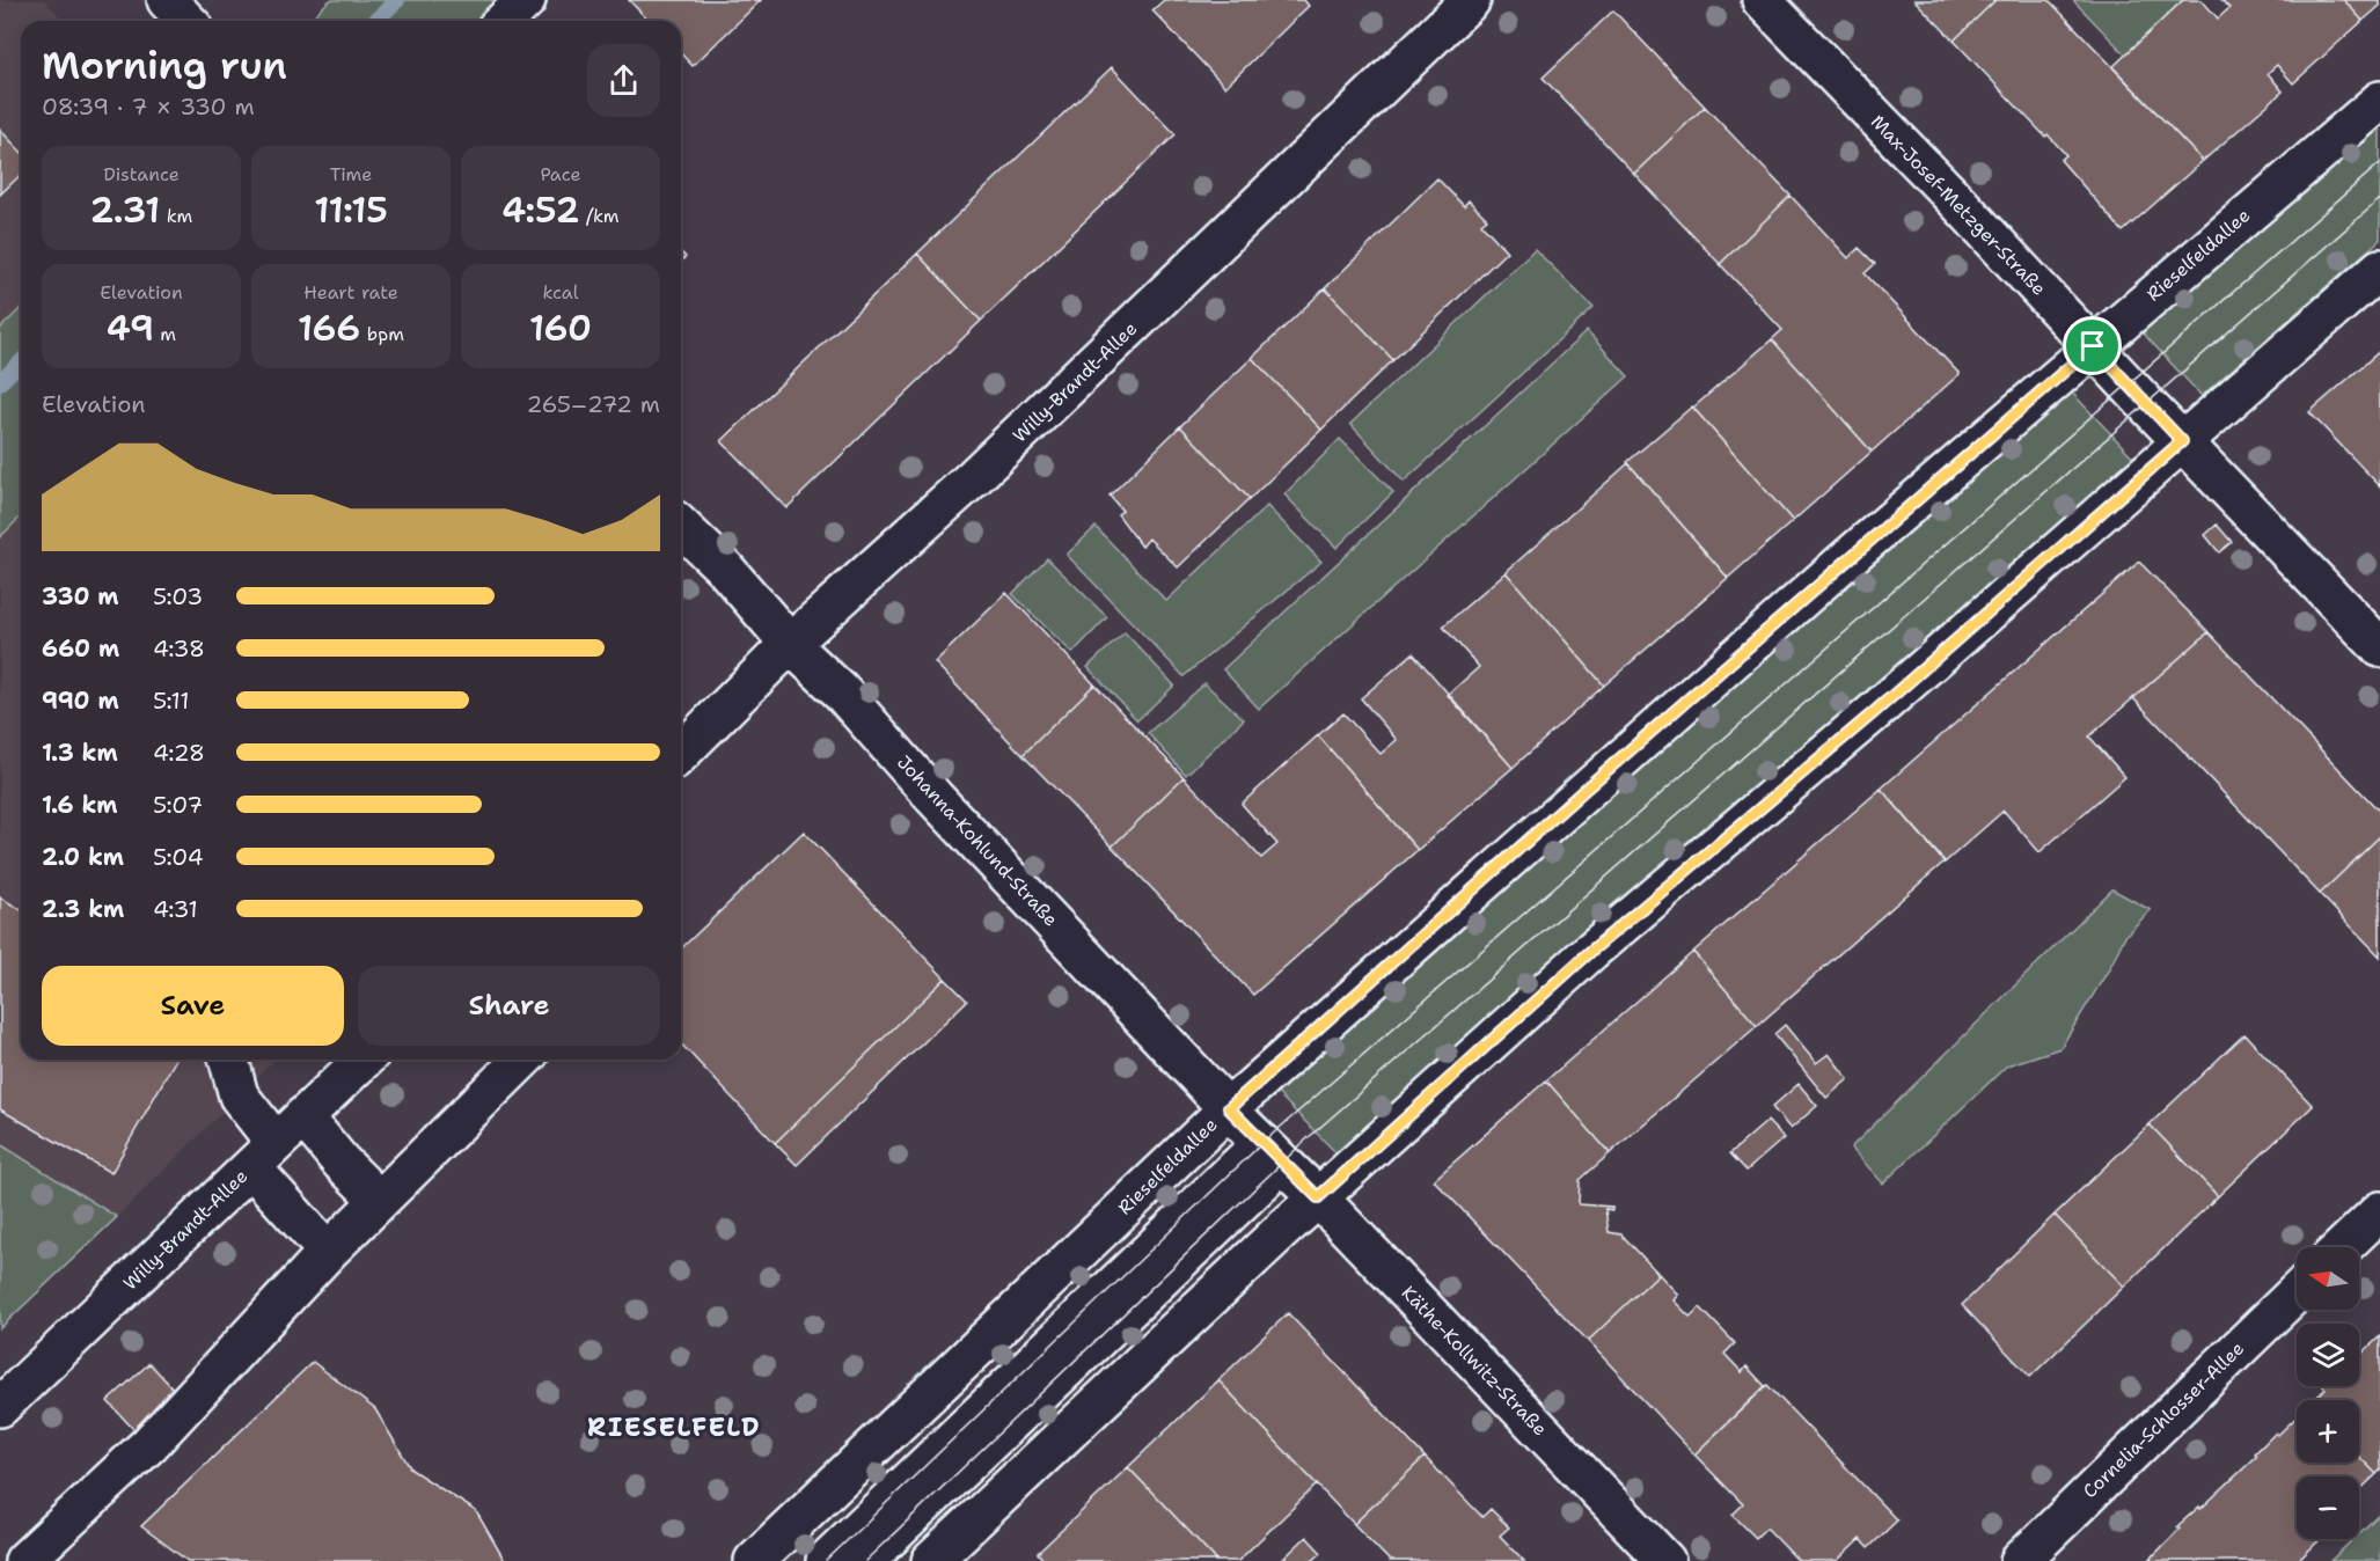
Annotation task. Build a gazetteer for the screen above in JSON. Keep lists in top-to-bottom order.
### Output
{
  "streets": {
    "street": [
      "Max-Josef-Metzger-Straße",
      "Rieselfeldallee",
      "Willy-Brandt-Allee",
      "Johanna-Kohlund-Straße",
      "Käthe-Kollwitz-Straße",
      "Cornelia-Schlosser-Allee"
    ]
  },
  "crossings": [
    ["Max-Josef-Metzger-Straße", "Rieselfeldallee"],
    ["Rieselfeldallee", "Johanna-Kohlund-Straße"],
    ["Willy-Brandt-Allee", "Johanna-Kohlund-Straße"],
    ["Johanna-Kohlund-Straße", "Käthe-Kollwitz-Straße"]
  ],
  "districts": ["RIESELFELD"],
  "north": "left",
  "page": {
    "heading": ["Morning run", "08:39 · 7 × 330 m"],
    "stats": [
      ["Distance", "2.31 km"],
      ["Time", "11:15"],
      ["Pace", "4:52 /km"],
      ["Elevation", "49 m"],
      ["Heart rate", "166 bpm"],
      ["kcal", "160"]
    ],
    "chart": ["Elevation", "265–272 m"],
    "list": [
      {
        "name": "330 m",
        "note": "5:03"
      },
      {
        "name": "660 m",
        "note": "4:38"
      },
      {
        "name": "990 m",
        "note": "5:11"
      },
      {
        "name": "1.3 km",
        "note": "4:28"
      },
      {
        "name": "1.6 km",
        "note": "5:07"
      },
      {
        "name": "2.0 km",
        "note": "5:04"
      },
      {
        "name": "2.3 km",
        "note": "4:31"
      }
    ],
    "buttons": ["Save", "Share"],
    "map_buttons": ["+", "−"]
  }
}
